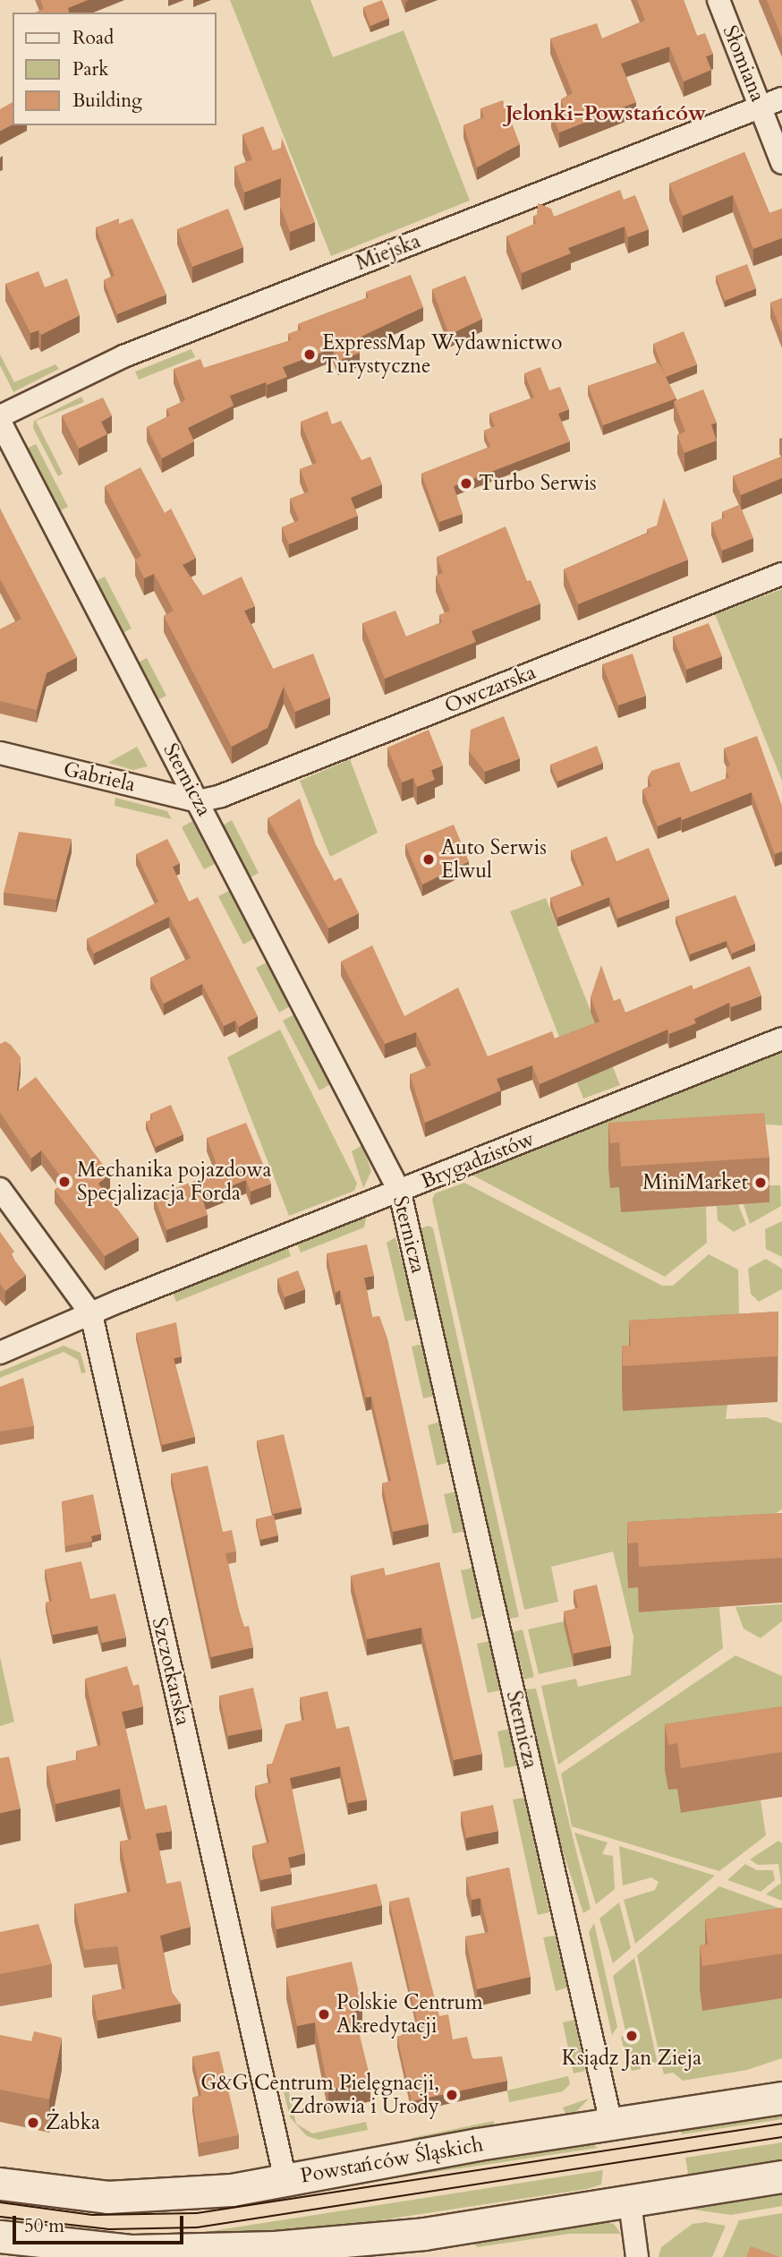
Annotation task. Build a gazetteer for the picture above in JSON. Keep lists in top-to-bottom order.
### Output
{
  "streets": {
    "main road": ["Powstańców Śląskich"],
    "street": [
      "Słomiana",
      "Miejska",
      "Owczarska",
      "Gabriela",
      "Sternicza",
      "Brygadzistów",
      "Szczotkarska"
    ]
  },
  "crossings": [
    ["Słomiana", "Miejska"],
    ["Owczarska", "Gabriela"],
    ["Owczarska", "Sternicza"],
    ["Gabriela", "Sternicza"],
    ["Sternicza", "Brygadzistów"],
    ["Sternicza", "Powstańców Śląskich"],
    ["Brygadzistów", "Szczotkarska"],
    ["Szczotkarska", "Powstańców Śląskich"]
  ],
  "districts": ["Jelonki-Powstańców"],
  "places": [
    "ExpressMap Wydawnictwo Turystyczne",
    "Turbo Serwis",
    "Auto Serwis Elwul",
    "Mechanika pojazdowa Specjalizacja Forda",
    "MiniMarket",
    "Polskie Centrum Akredytacji",
    "Ksiądz Jan Zieja",
    "G&G Centrum Pielęgnacji, Zdrowia i Urody",
    "Żabka"
  ],
  "legend": ["Road", "Park", "Building"],
  "scale_bar": "50 m"
}
